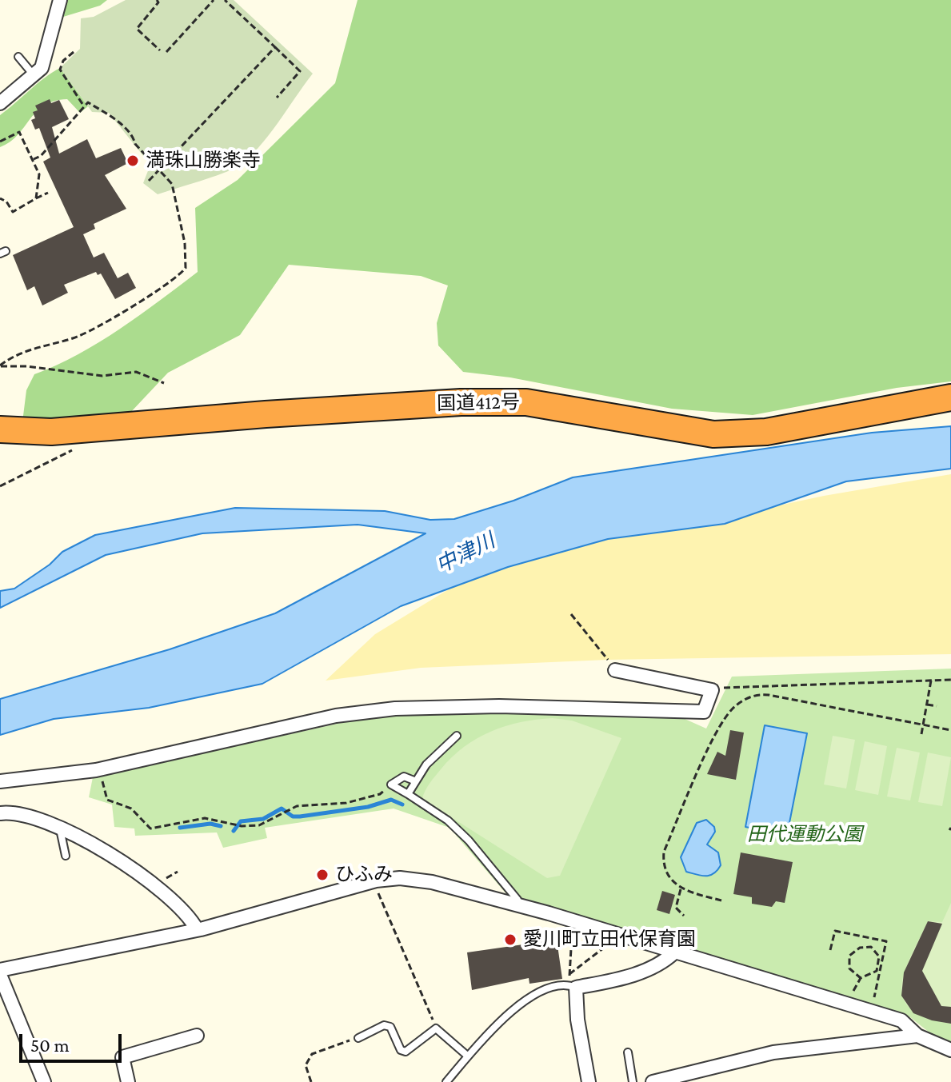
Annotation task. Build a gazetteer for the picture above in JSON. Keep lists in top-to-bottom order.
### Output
{
  "streets": {
    "highway": ["国道412号"]
  },
  "water": ["中津川"],
  "parks": ["田代運動公園"],
  "places": ["満珠山勝楽寺", "ひふみ", "愛川町立田代保育園"],
  "scale_bar": "50 m"
}
